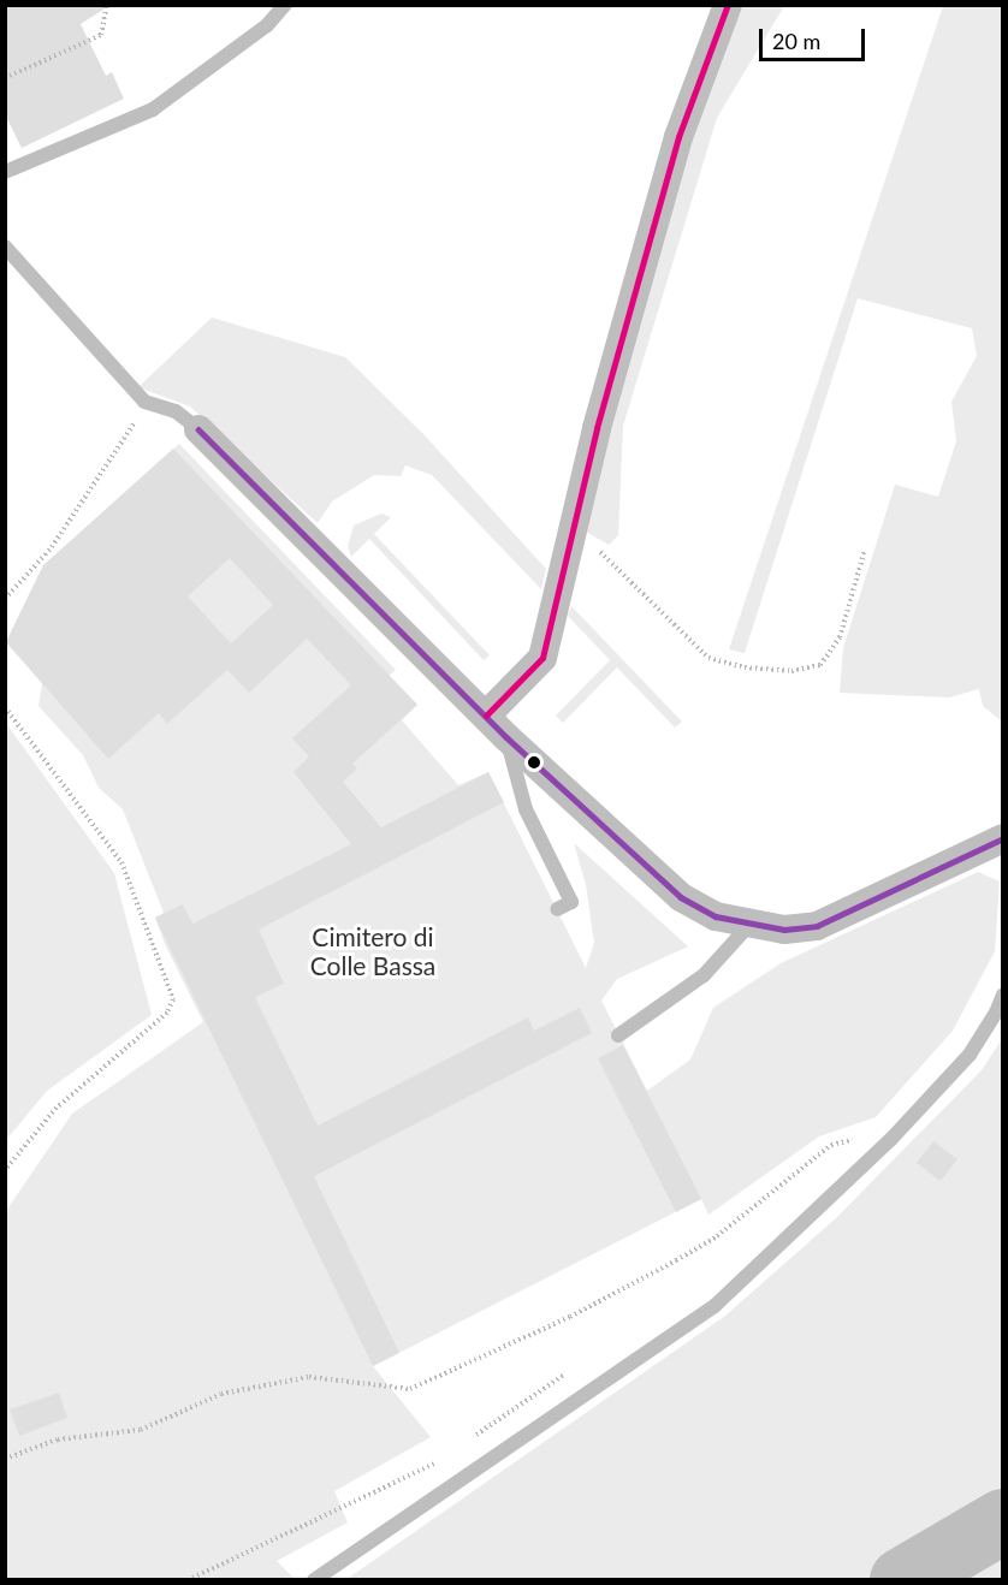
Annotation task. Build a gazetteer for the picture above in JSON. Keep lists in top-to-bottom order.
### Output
{
  "parks": ["Cimitero di Colle Bassa"],
  "scale_bar": "20 m"
}
